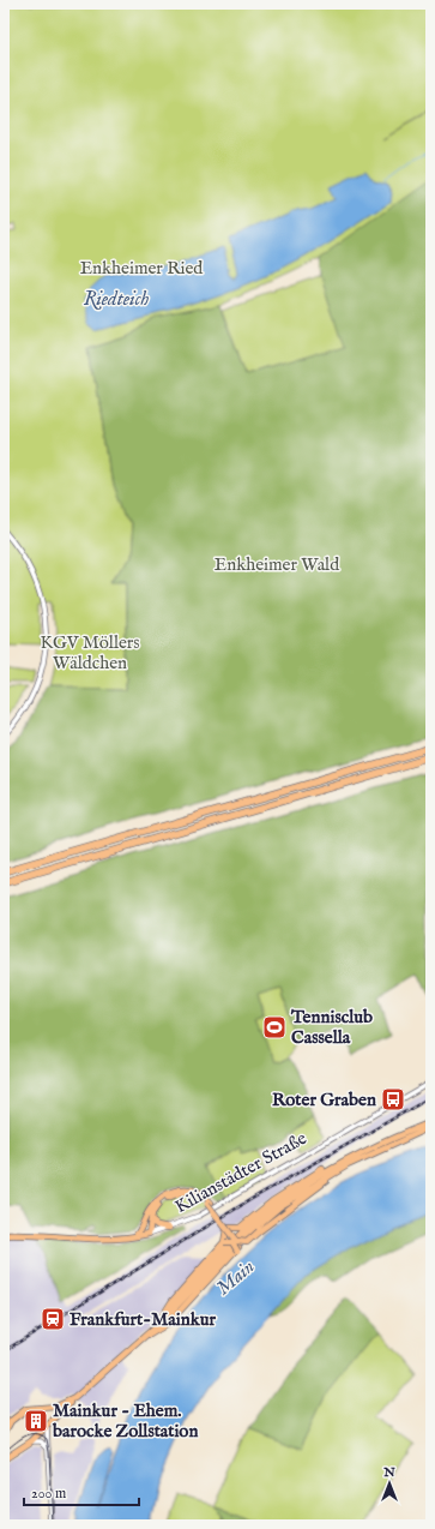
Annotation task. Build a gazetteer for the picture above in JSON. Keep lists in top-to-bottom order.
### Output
{
  "streets": {
    "main road": ["Kilianstädter Straße"]
  },
  "water": ["Riedteich", "Main"],
  "parks": ["Enkheimer Ried", "Enkheimer Wald", "KGV Möllers Wäldchen"],
  "places": {
    "sports": ["Tennisclub Cassella"],
    "bus stop": ["Roter Graben"],
    "station": ["Frankfurt-Mainkur"],
    "building": ["Mainkur - Ehem. barocke Zollstation"]
  },
  "scale_bar": "200 m",
  "north": "top"
}
